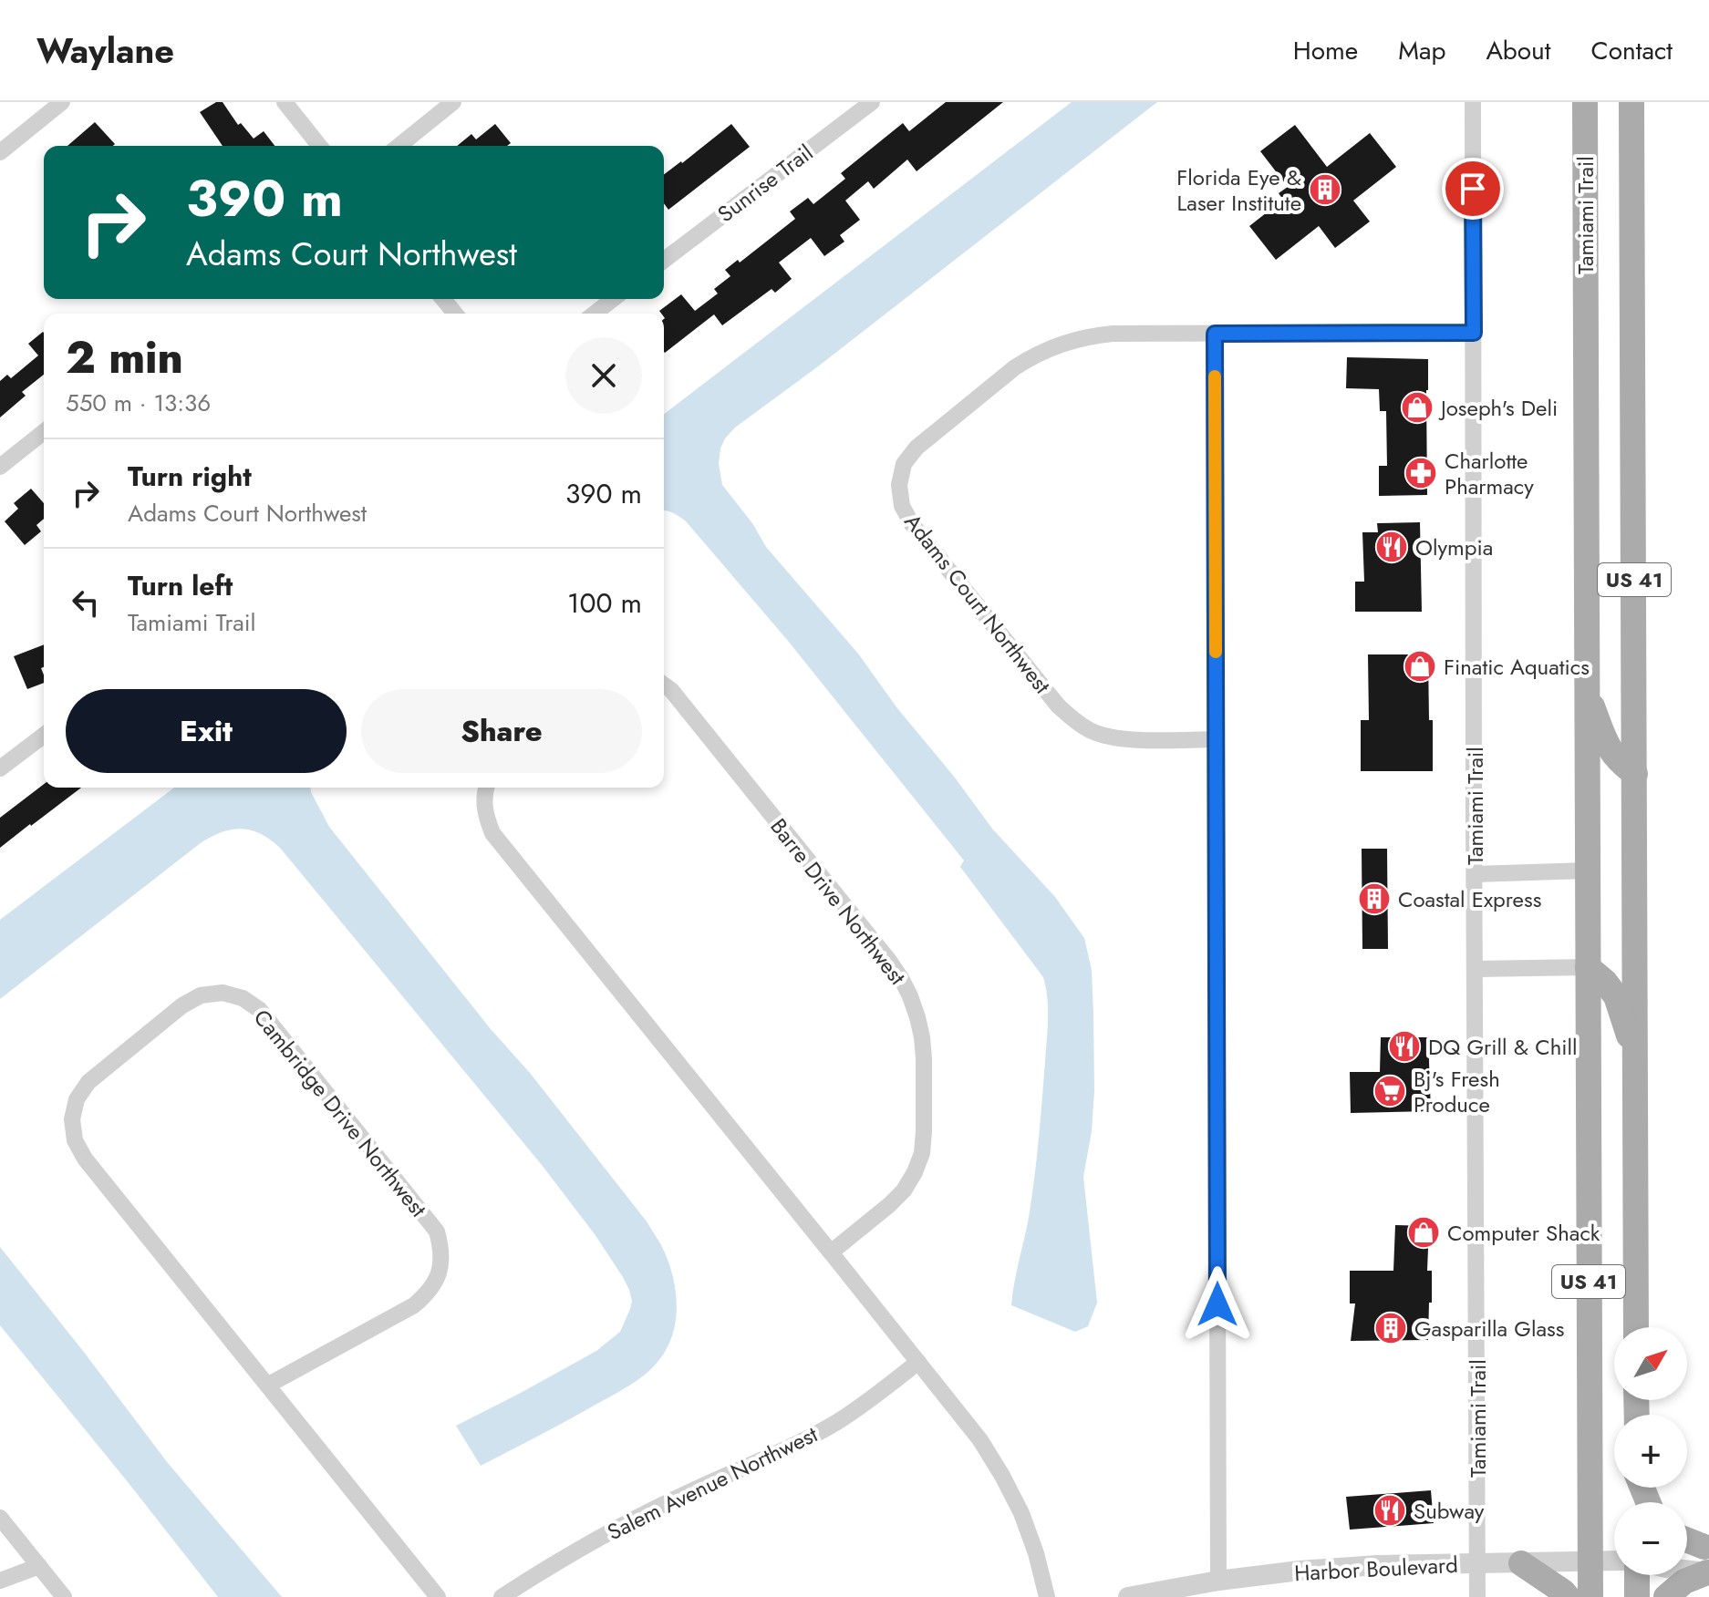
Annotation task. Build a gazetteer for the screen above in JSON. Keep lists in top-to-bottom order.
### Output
{
  "streets": {
    "main road": ["Tamiami Trail", "US 41"],
    "street": [
      "Sunrise Trail",
      "Adams Court Northwest",
      "Barre Drive Northwest",
      "Cambridge Drive Northwest",
      "Salem Avenue Northwest",
      "Harbor Boulevard"
    ]
  },
  "crossings": [
    ["Tamiami Trail", "Adams Court Northwest"],
    ["Tamiami Trail", "Harbor Boulevard"]
  ],
  "places": {
    "building": ["Florida Eye & Laser Institute", "Coastal Express", "Gasparilla Glass"],
    "shop": ["Joseph's Deli", "Finatic Aquatics", "Computer Shack"],
    "pharmacy": ["Charlotte Pharmacy"],
    "restaurant": ["Olympia", "DQ Grill & Chill", "Subway"],
    "supermarket": ["Bj's Fresh Produce"]
  },
  "north": "top right",
  "page": {
    "header": "Waylane",
    "nav": [
      "Home",
      "Map",
      "About",
      "Contact"
    ],
    "turn": ["390 m", "Adams Court Northwest"],
    "heading": ["2 min", "550 m · 13:36"],
    "list": [
      {
        "name": "Turn right",
        "note": "Adams Court Northwest",
        "value": "390 m"
      },
      {
        "name": "Turn left",
        "note": "Tamiami Trail",
        "value": "100 m"
      }
    ],
    "buttons": ["Exit", "Share"],
    "map_buttons": ["+", "−"]
  }
}
